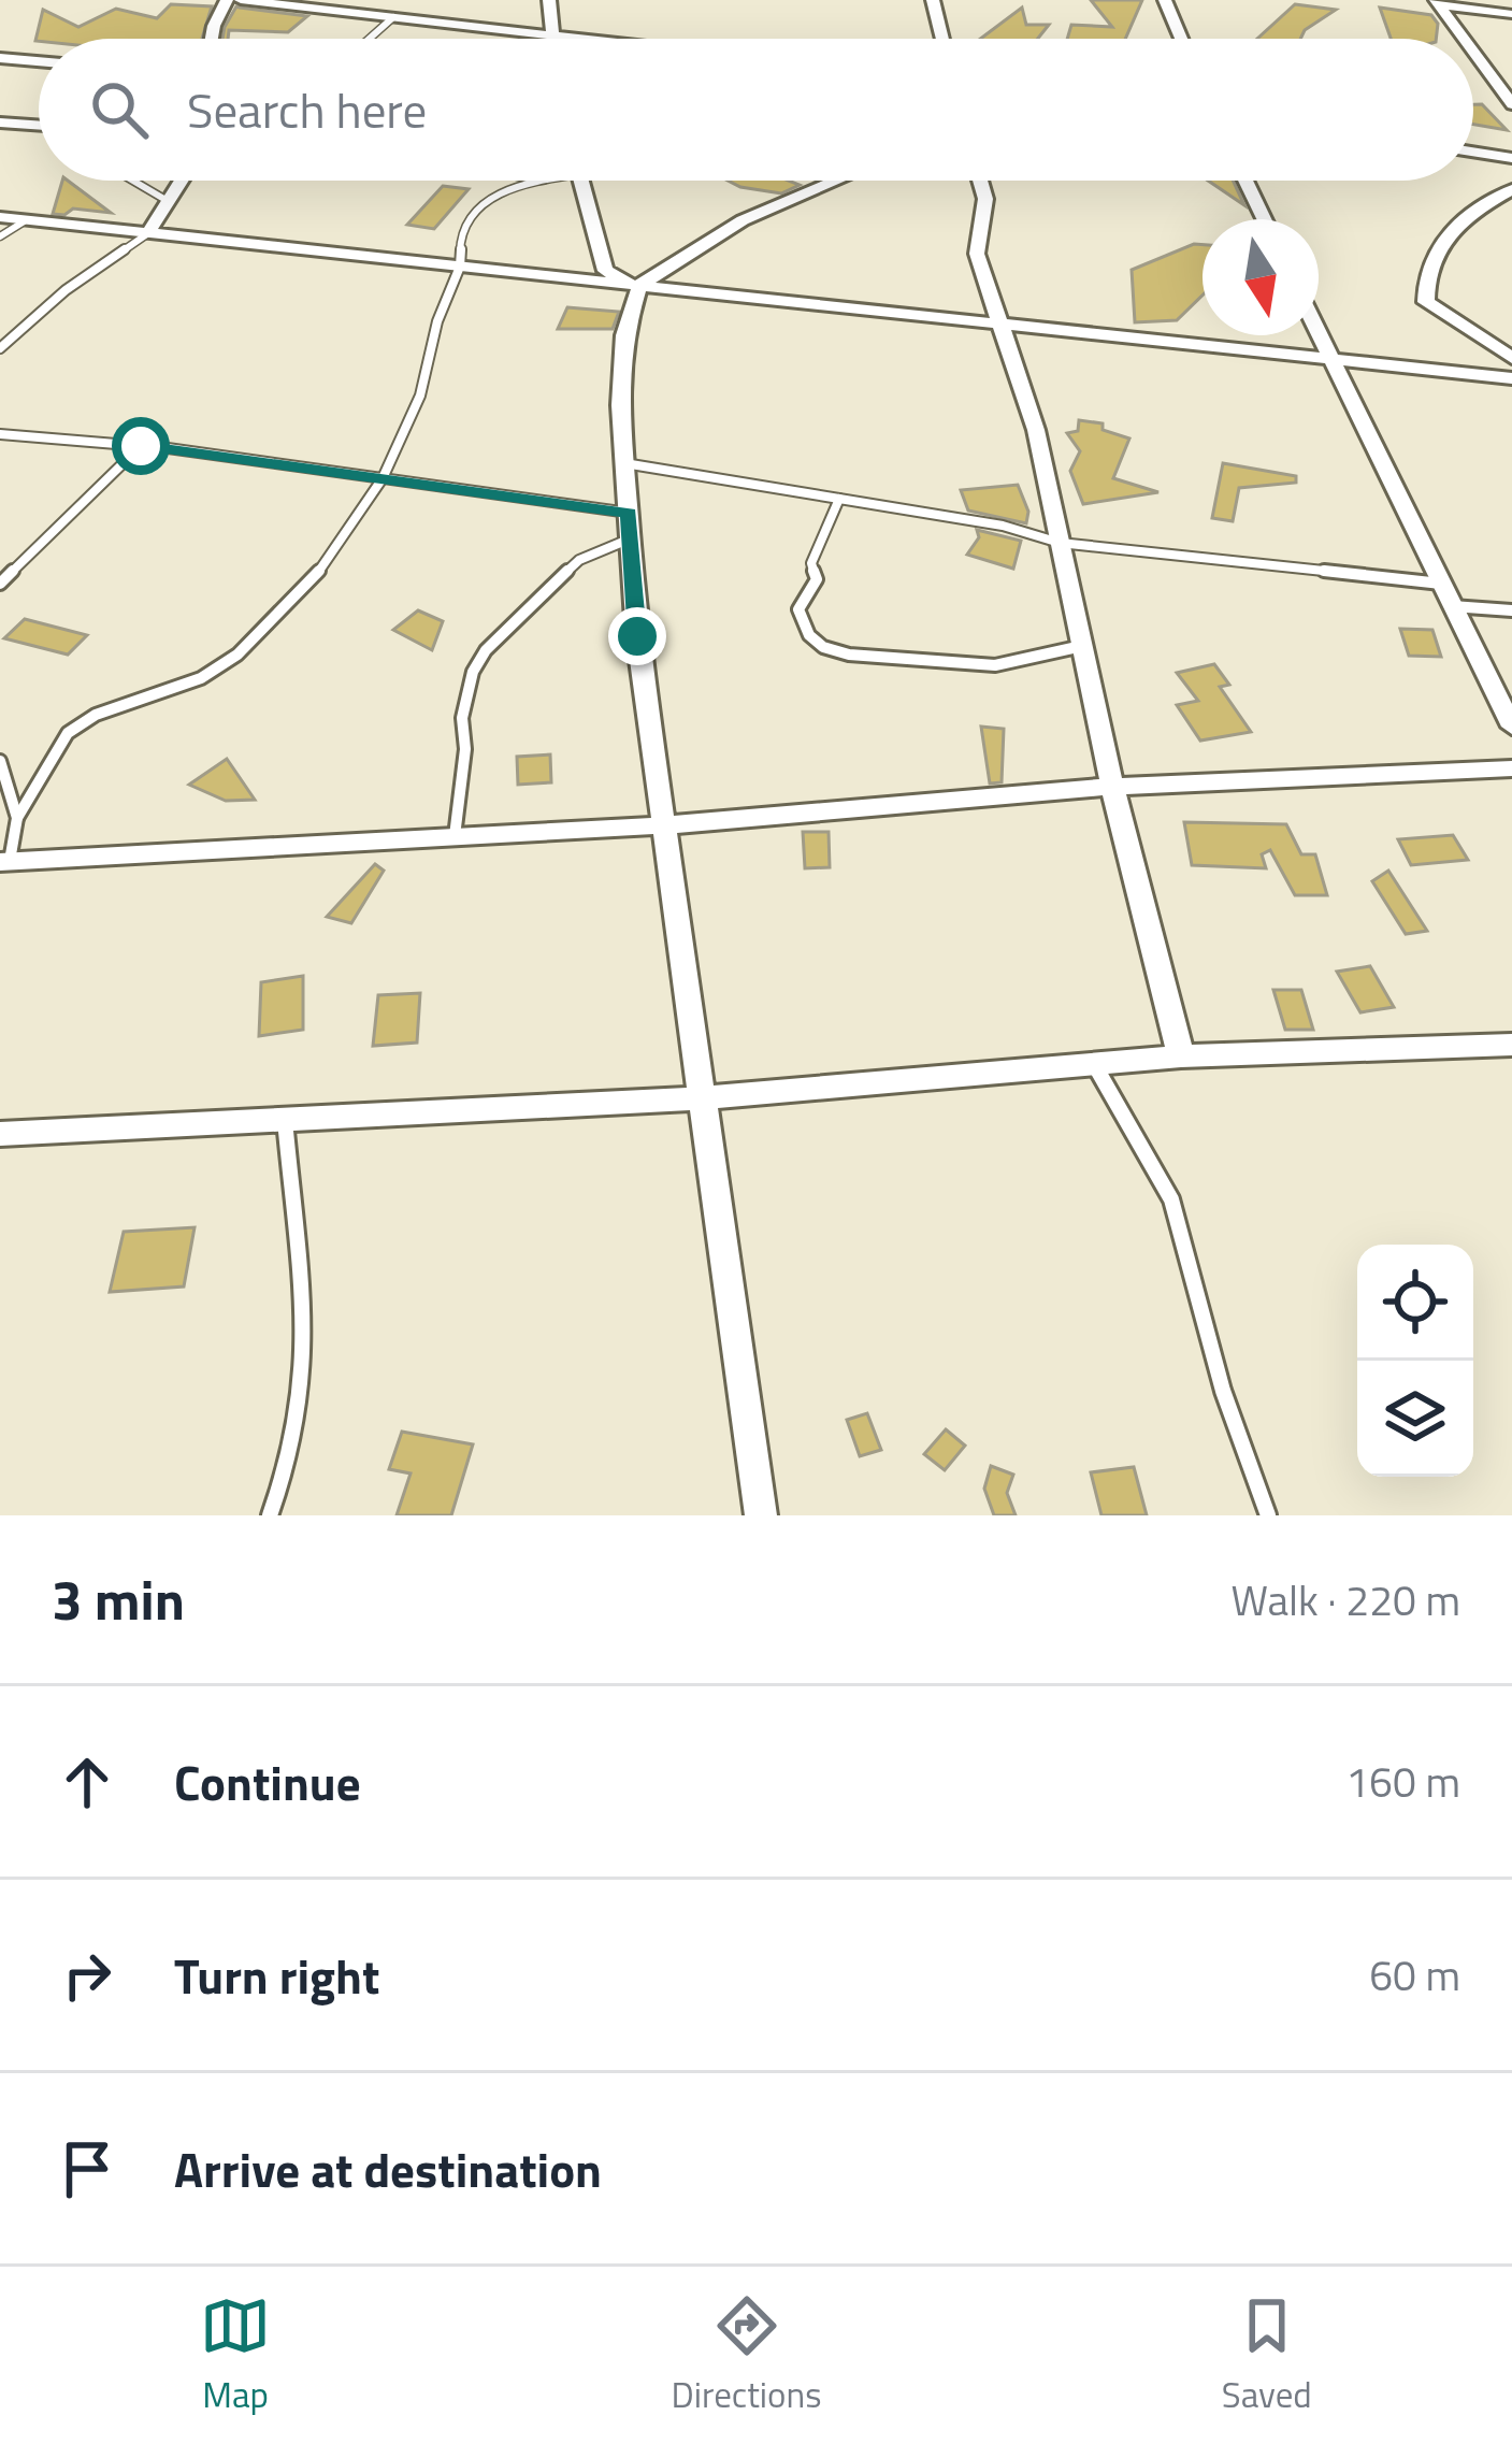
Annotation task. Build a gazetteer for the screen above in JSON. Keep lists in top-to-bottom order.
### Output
{
  "north": "bottom",
  "page": {
    "search": "Search here",
    "heading": ["3 min", "Walk · 220 m"],
    "list": [
      ["Continue", "160 m"],
      ["Turn right", "60 m"],
      "Arrive at destination"
    ],
    "nav": ["Map", "Directions", "Saved"]
  }
}
